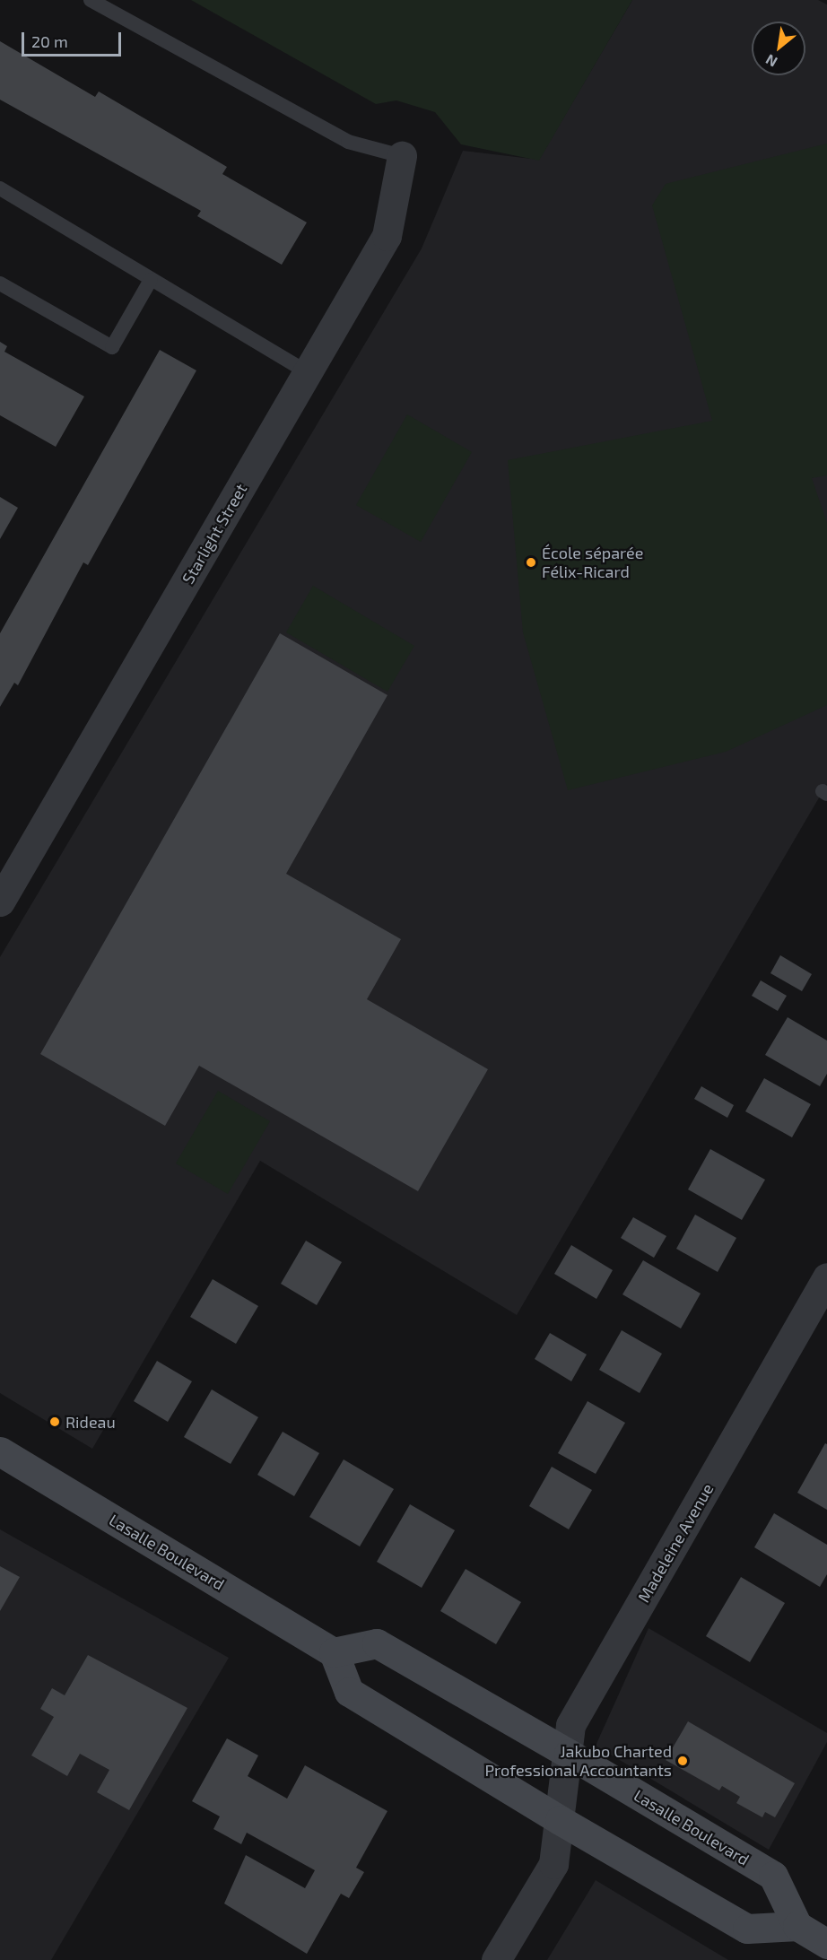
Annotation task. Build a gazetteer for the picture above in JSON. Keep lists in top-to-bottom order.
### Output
{
  "streets": {
    "main road": ["Lasalle Boulevard"],
    "street": ["Starlight Street", "Madeleine Avenue"]
  },
  "crossings": [
    ["Madeleine Avenue", "Lasalle Boulevard"]
  ],
  "places": ["École séparée Félix-Ricard", "Rideau", "Jakubo Charted Professional Accountants"],
  "scale_bar": "20 m",
  "north": "bottom left"
}
